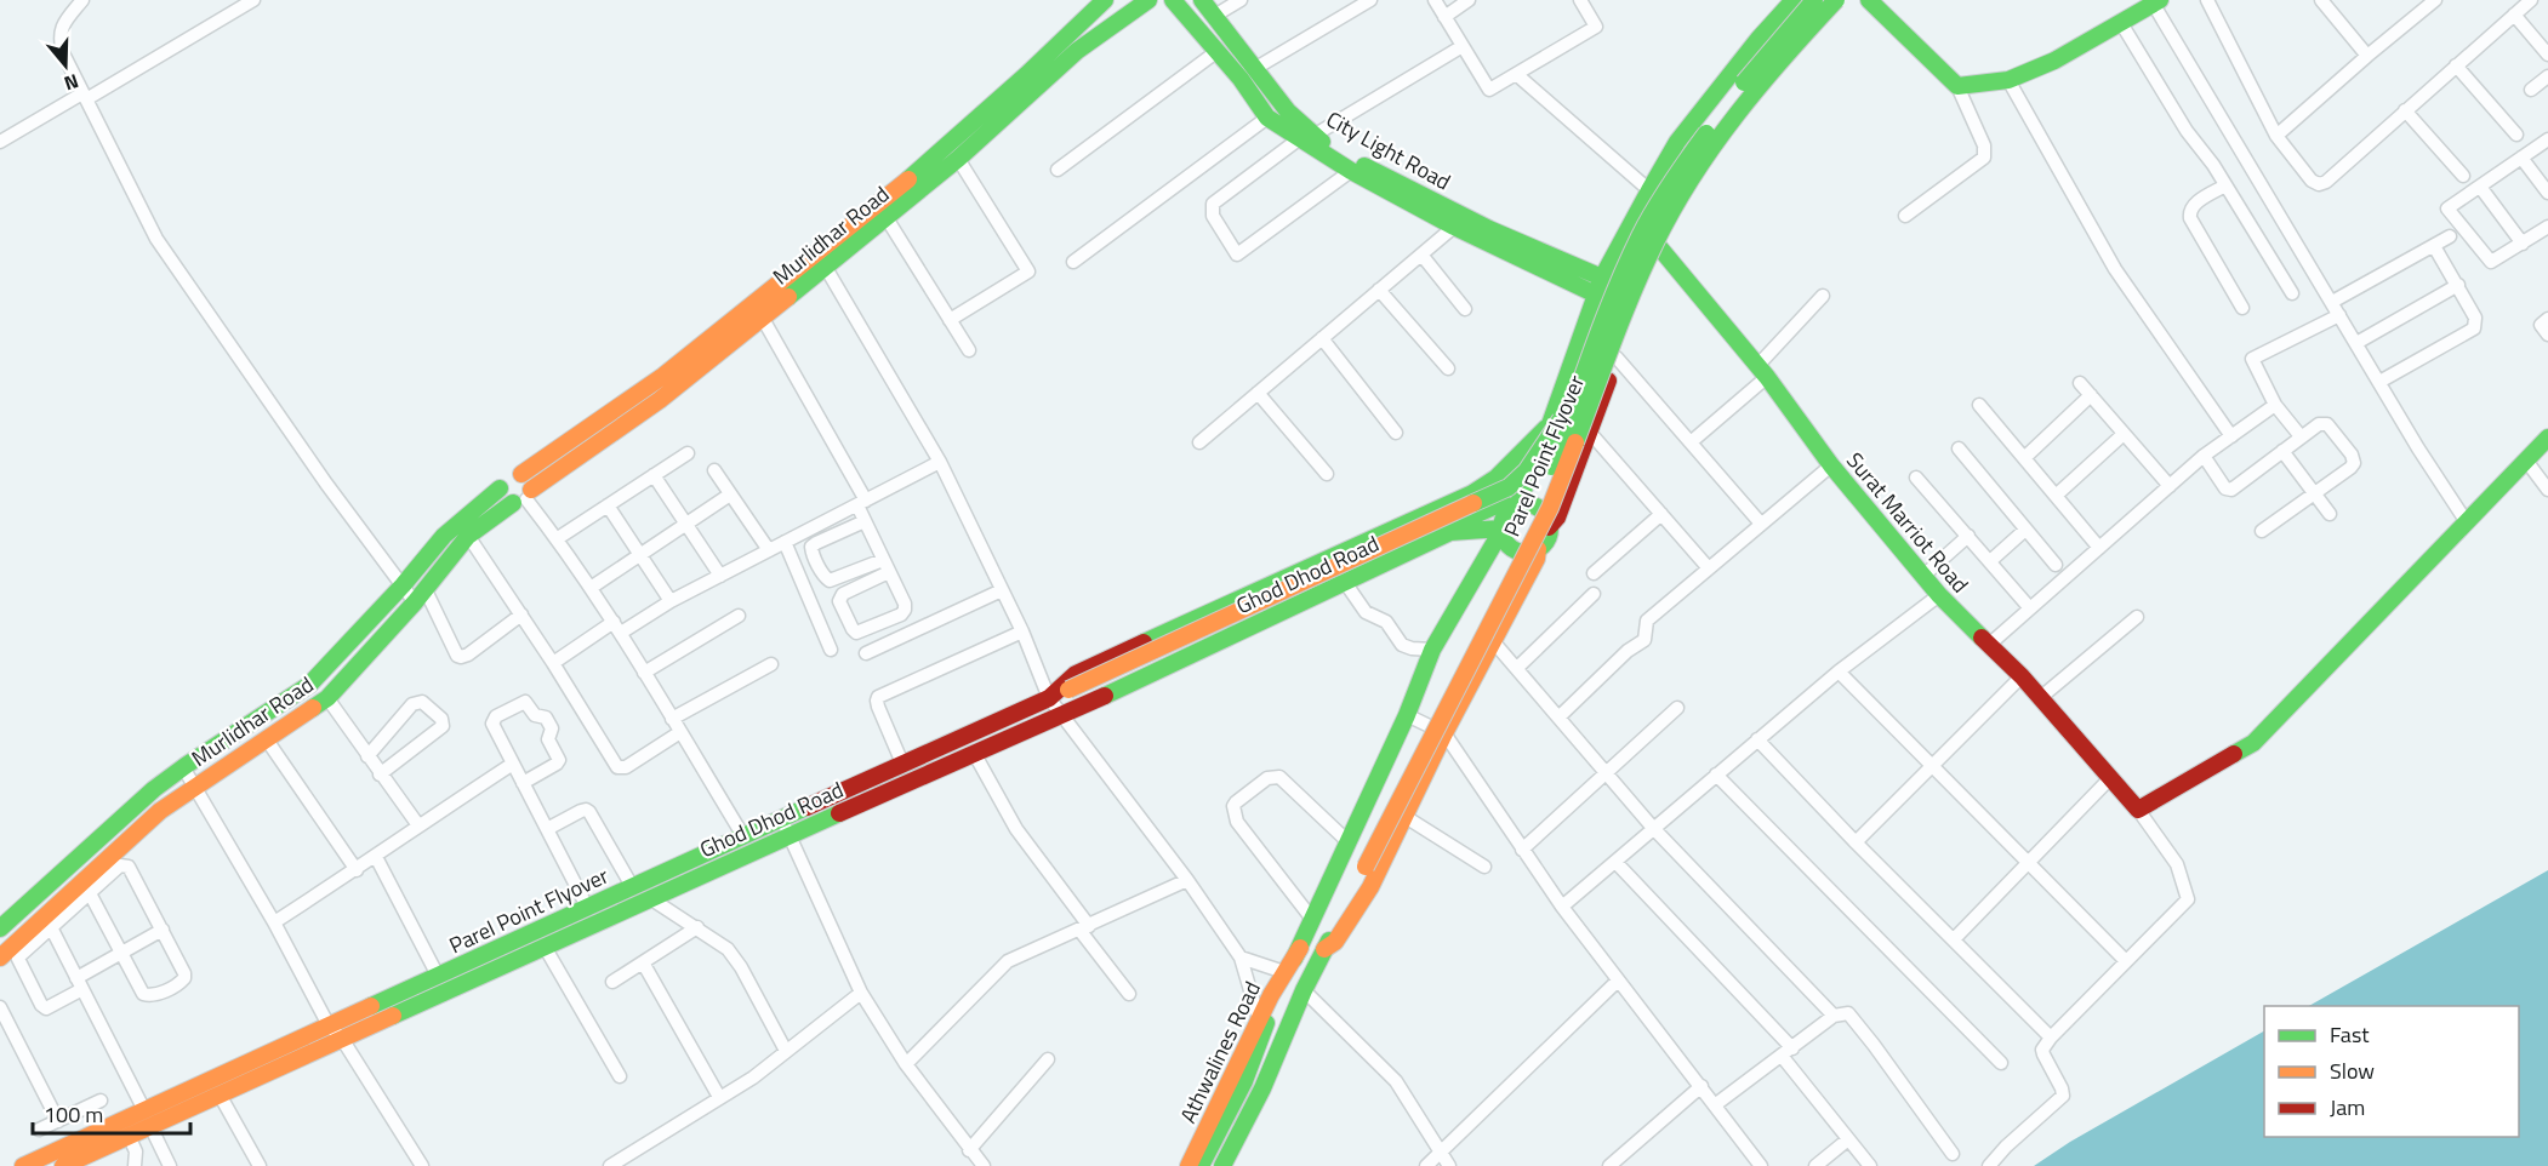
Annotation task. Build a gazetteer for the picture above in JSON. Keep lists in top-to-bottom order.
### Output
{
  "streets": {
    "main road": [
      "City Light Road",
      "Murlidhar Road",
      "Parel Point Flyover",
      "Surat Marriot Road",
      "Ghod Dhod Road",
      "Athwalines Road"
    ]
  },
  "crossings": [
    ["Parel Point Flyover", "Ghod Dhod Road"],
    ["Parel Point Flyover", "Athwalines Road"]
  ],
  "legend": ["Fast", "Slow", "Jam"],
  "scale_bar": "100 m",
  "north": "bottom"
}
